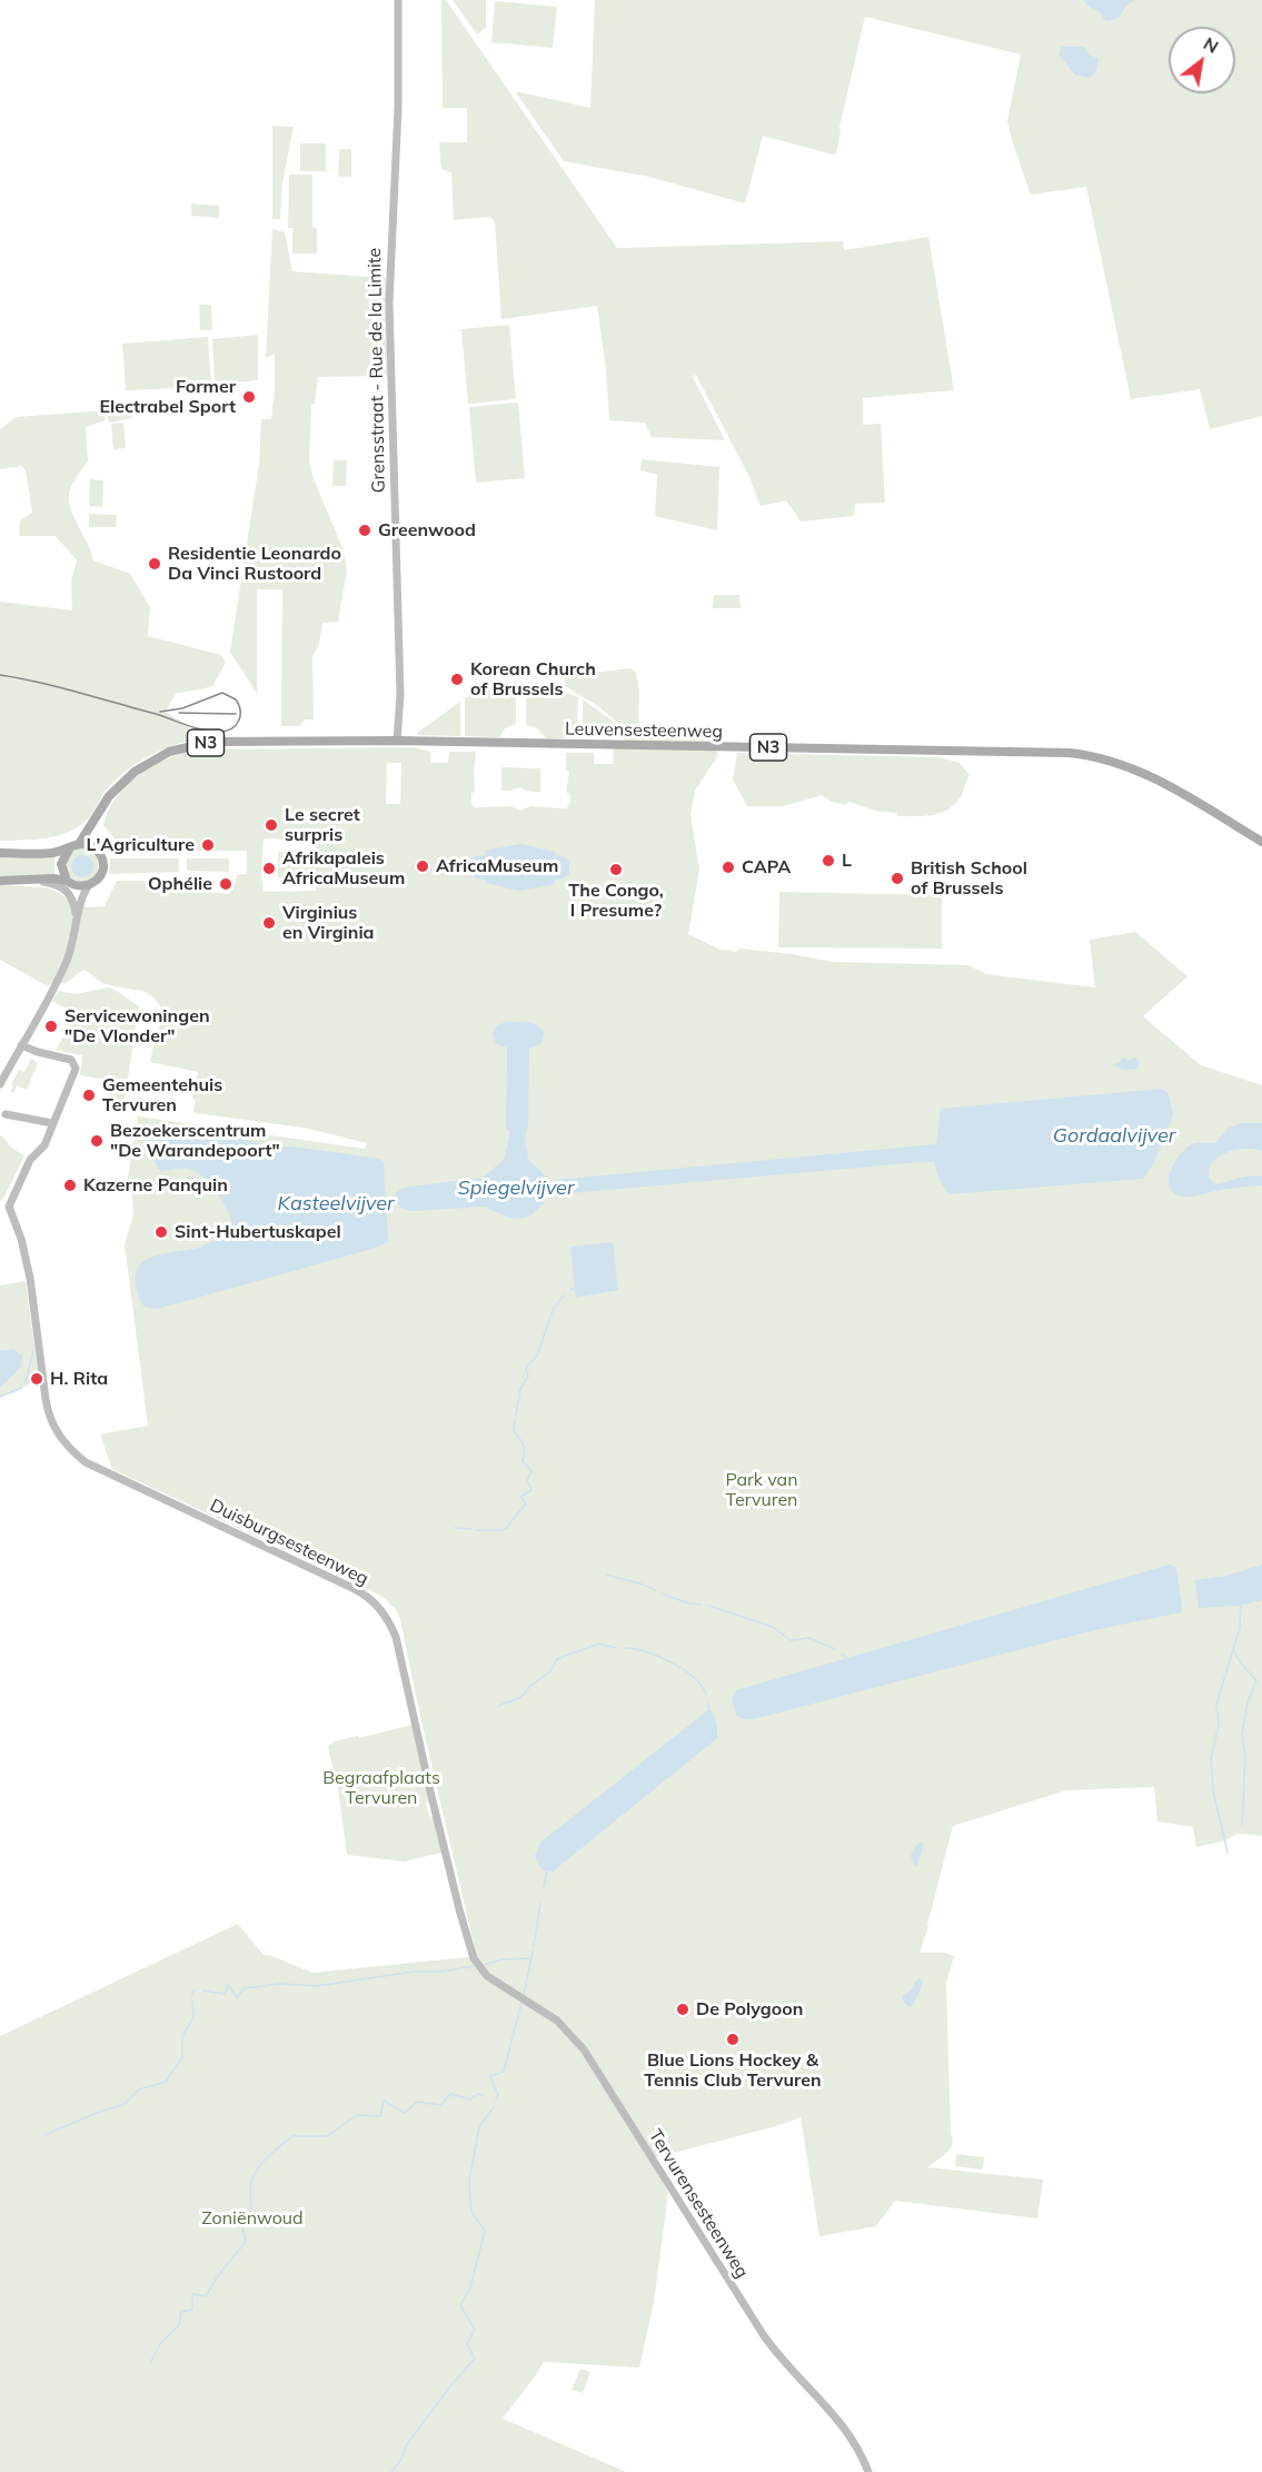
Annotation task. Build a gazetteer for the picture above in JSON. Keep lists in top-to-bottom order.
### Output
{
  "streets": {
    "main road": ["Leuvensesteenweg", "N3"],
    "street": ["Grensstraat - Rue de la Limite", "Duisburgsesteenweg", "Tervurensesteenweg"]
  },
  "crossings": [
    ["Grensstraat - Rue de la Limite", "Leuvensesteenweg"],
    ["Leuvensesteenweg", "N3"],
    ["Duisburgsesteenweg", "Tervurensesteenweg"]
  ],
  "water": ["Gordaalvijver", "Spiegelvijver", "Kasteelvijver"],
  "parks": ["Park van Tervuren", "Begraafplaats Tervuren", "Zoniënwoud"],
  "places": [
    "Former Electrabel Sport",
    "Greenwood",
    "Residentie Leonardo Da Vinci Rustoord",
    "Korean Church of Brussels",
    "Le secret surpris",
    "L'Agriculture",
    "L",
    "AfricaMuseum",
    "CAPA",
    "Afrikapaleis AfricaMuseum",
    "The Congo, I Presume?",
    "British School of Brussels",
    "Ophélie",
    "Virginius en Virginia",
    "Servicewoningen \"De Vlonder\"",
    "Gemeentehuis Tervuren",
    "Bezoekerscentrum \"De Warandepoort\"",
    "Kazerne Panquin",
    "Sint-Hubertuskapel",
    "H. Rita",
    "De Polygoon",
    "Blue Lions Hockey & Tennis Club Tervuren"
  ],
  "north": "top right"
}
